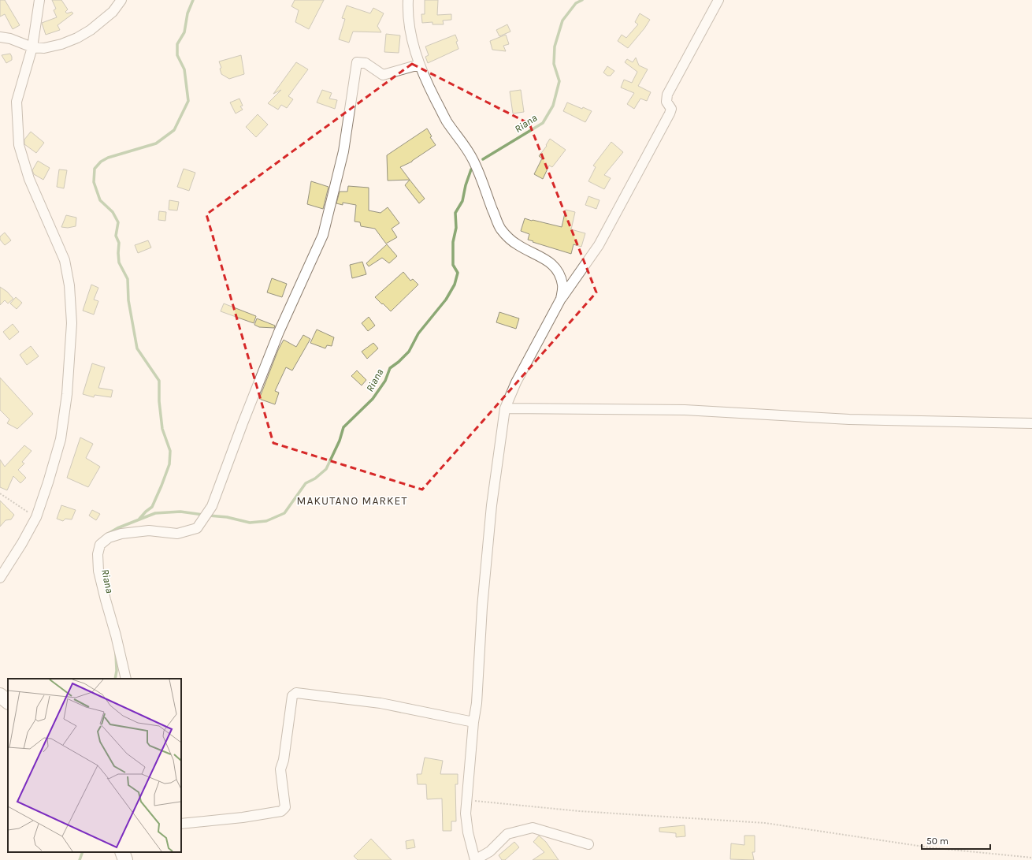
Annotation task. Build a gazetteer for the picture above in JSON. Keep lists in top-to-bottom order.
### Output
{
  "districts": ["MAKUTANO MARKET"],
  "water": ["Riana"],
  "scale_bar": "50 m"
}
